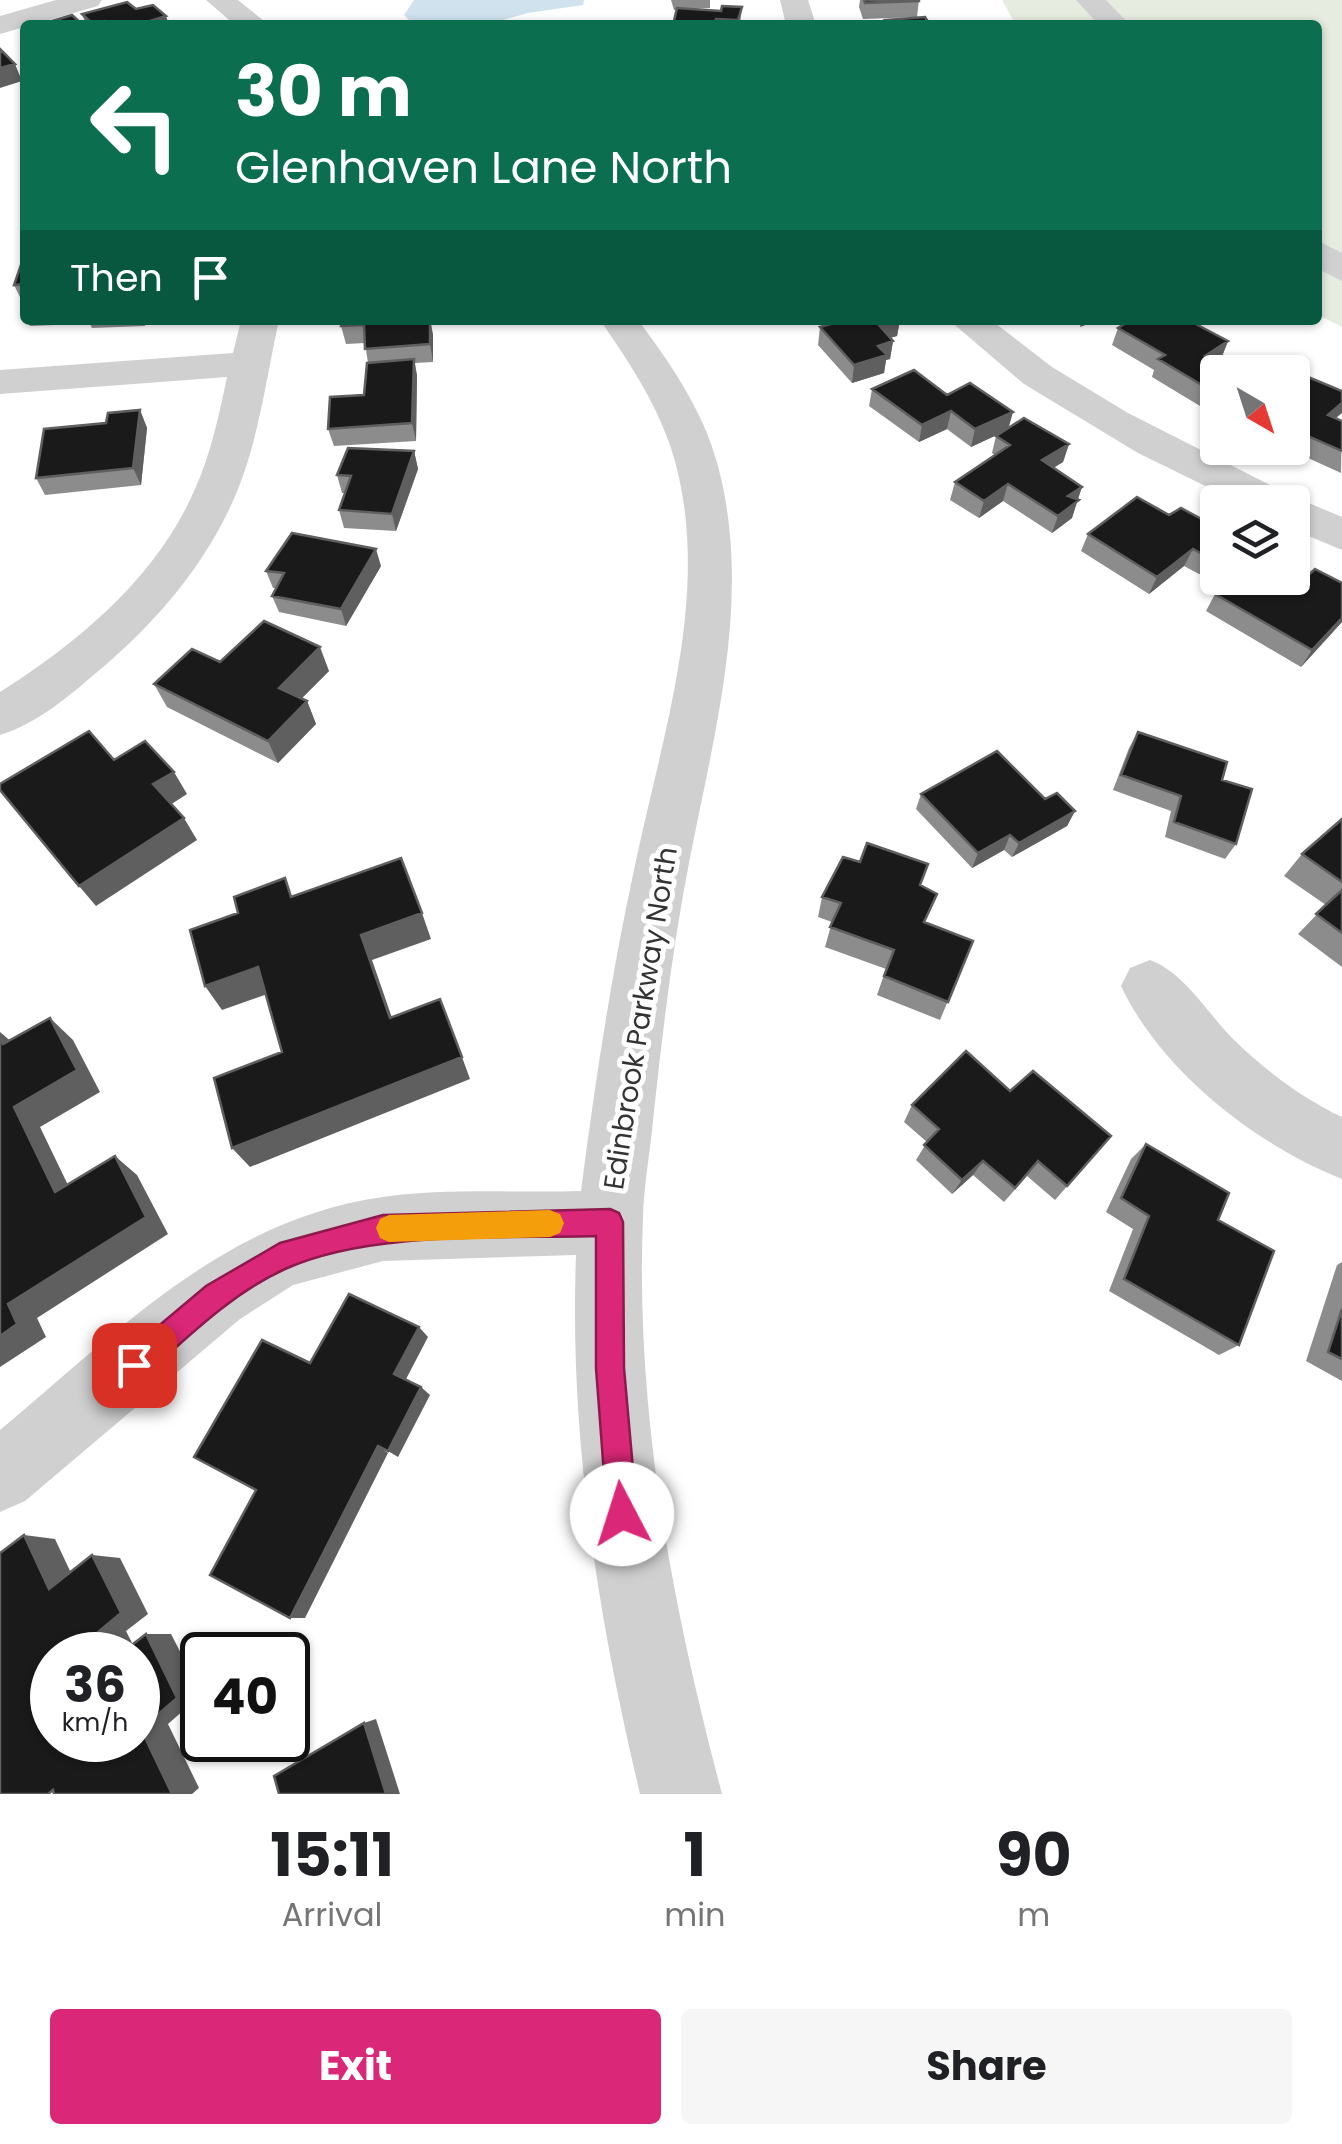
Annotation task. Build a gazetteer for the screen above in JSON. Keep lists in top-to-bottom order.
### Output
{
  "streets": {
    "street": ["Edinbrook Parkway North"]
  },
  "north": "bottom right",
  "page": {
    "turn": ["30 m", "Glenhaven Lane North"],
    "then": "Then",
    "speed": "36 km/h",
    "limit": "40",
    "eta": [
      "15:11",
      "Arrival",
      "1",
      "min",
      "90",
      "m"
    ],
    "buttons": ["Exit", "Share"]
  }
}
